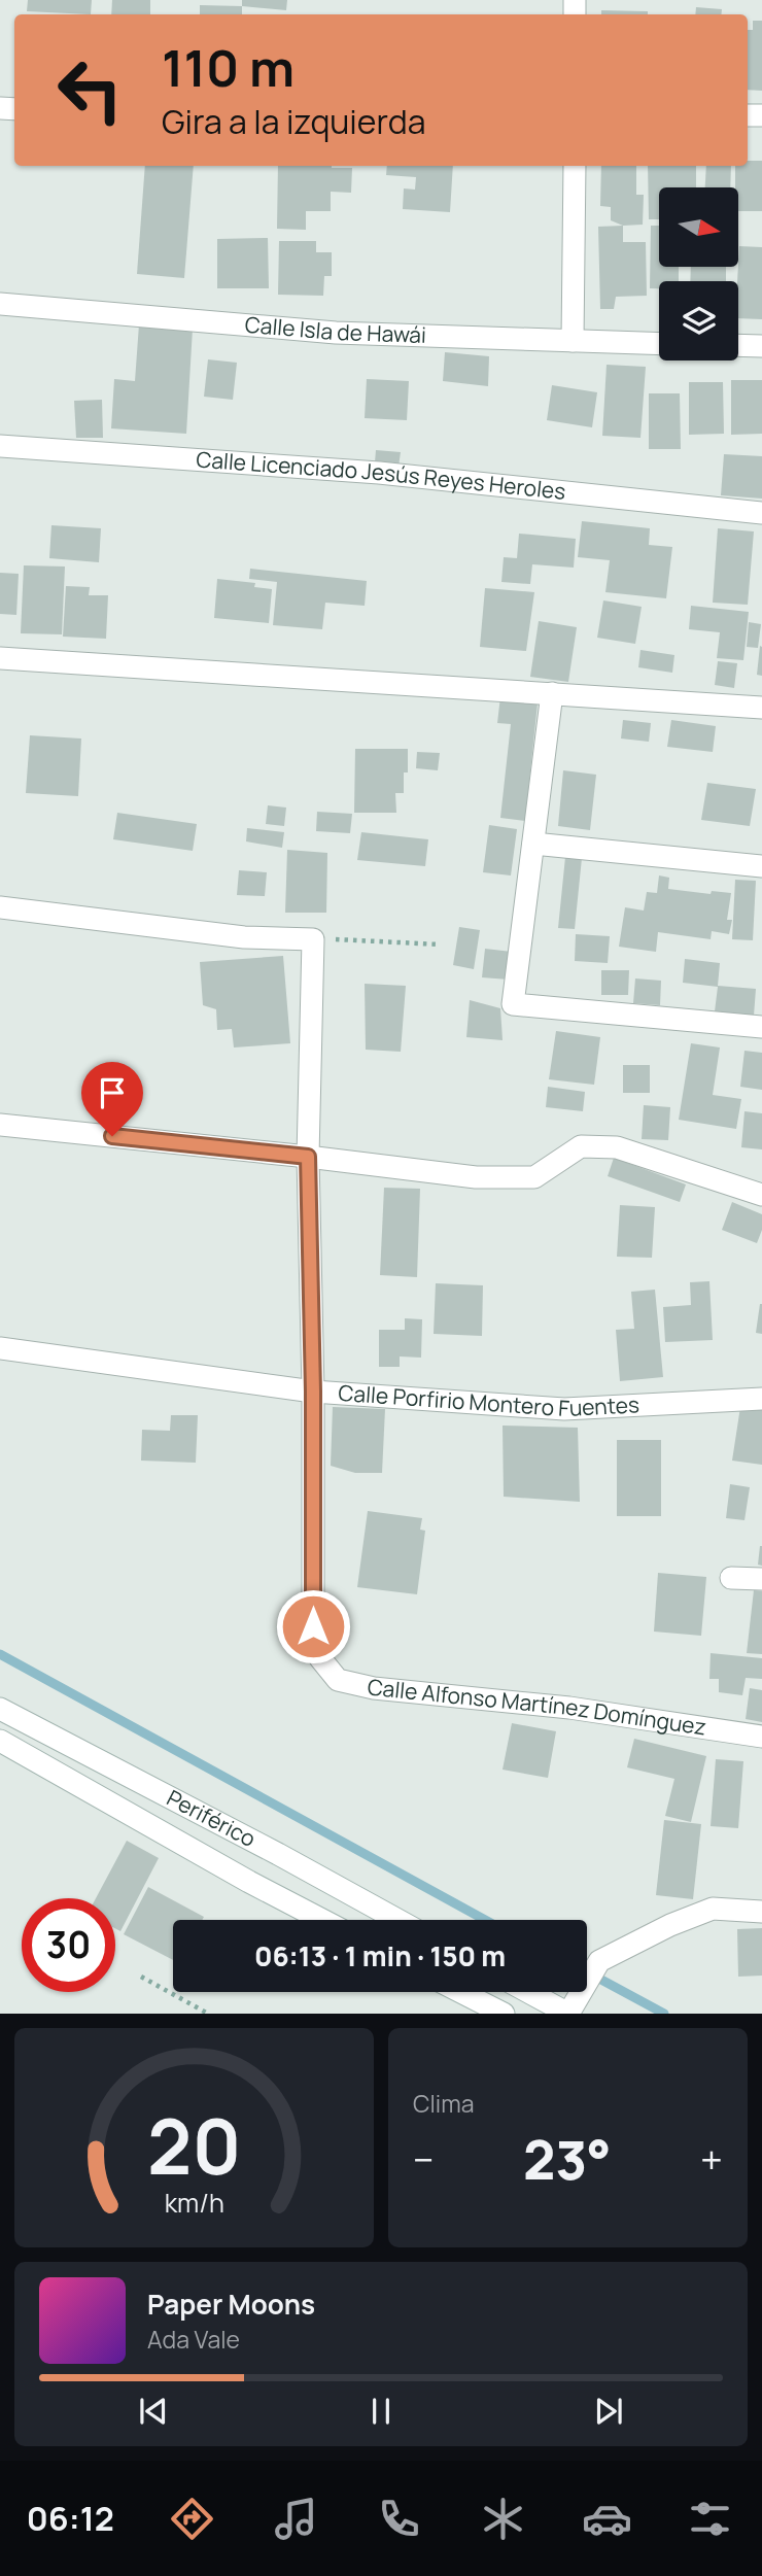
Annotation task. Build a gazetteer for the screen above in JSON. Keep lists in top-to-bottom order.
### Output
{
  "streets": {
    "street": [
      "Calle Isla de Hawái",
      "Calle Licenciado Jesús Reyes Heroles",
      "Calle Porfirio Montero Fuentes",
      "Calle Alfonso Martínez Domínguez",
      "Periférico"
    ]
  },
  "crossings": [
    ["Calle Porfirio Montero Fuentes", "Calle Alfonso Martínez Domínguez"]
  ],
  "north": "right",
  "page": {
    "turn": ["110 m", "Gira a la izquierda"],
    "limit": "30",
    "trip": "06:13 · 1 min · 150 m",
    "tile": "Clima",
    "heat": ["−", "23°", "+"],
    "song": ["Paper Moons", "Ada Vale"],
    "tabs": "06:12",
    "gauge": ["20", "km/h"]
  }
}
